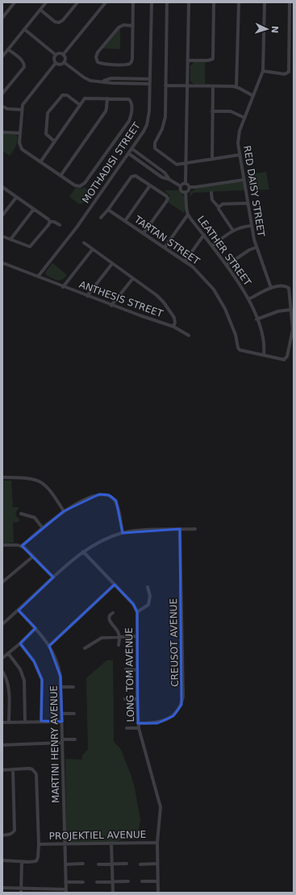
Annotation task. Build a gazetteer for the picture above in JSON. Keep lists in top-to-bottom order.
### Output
{
  "streets": {
    "street": [
      "MOTHADISI STREET",
      "RED DAISY STREET",
      "TARTAN STREET",
      "LEATHER STREET",
      "ANTHESIS STREET",
      "CREUSOT AVENUE",
      "LONG TOM AVENUE",
      "MARTINI HENRY AVENUE",
      "PROJEKTIEL AVENUE"
    ]
  },
  "crossings": [
    ["MOTHADISI STREET", "ANTHESIS STREET"],
    ["RED DAISY STREET", "TARTAN STREET"],
    ["TARTAN STREET", "LEATHER STREET"],
    ["CREUSOT AVENUE", "LONG TOM AVENUE"],
    ["LONG TOM AVENUE", "PROJEKTIEL AVENUE"],
    ["MARTINI HENRY AVENUE", "PROJEKTIEL AVENUE"]
  ],
  "north": "right"
}
